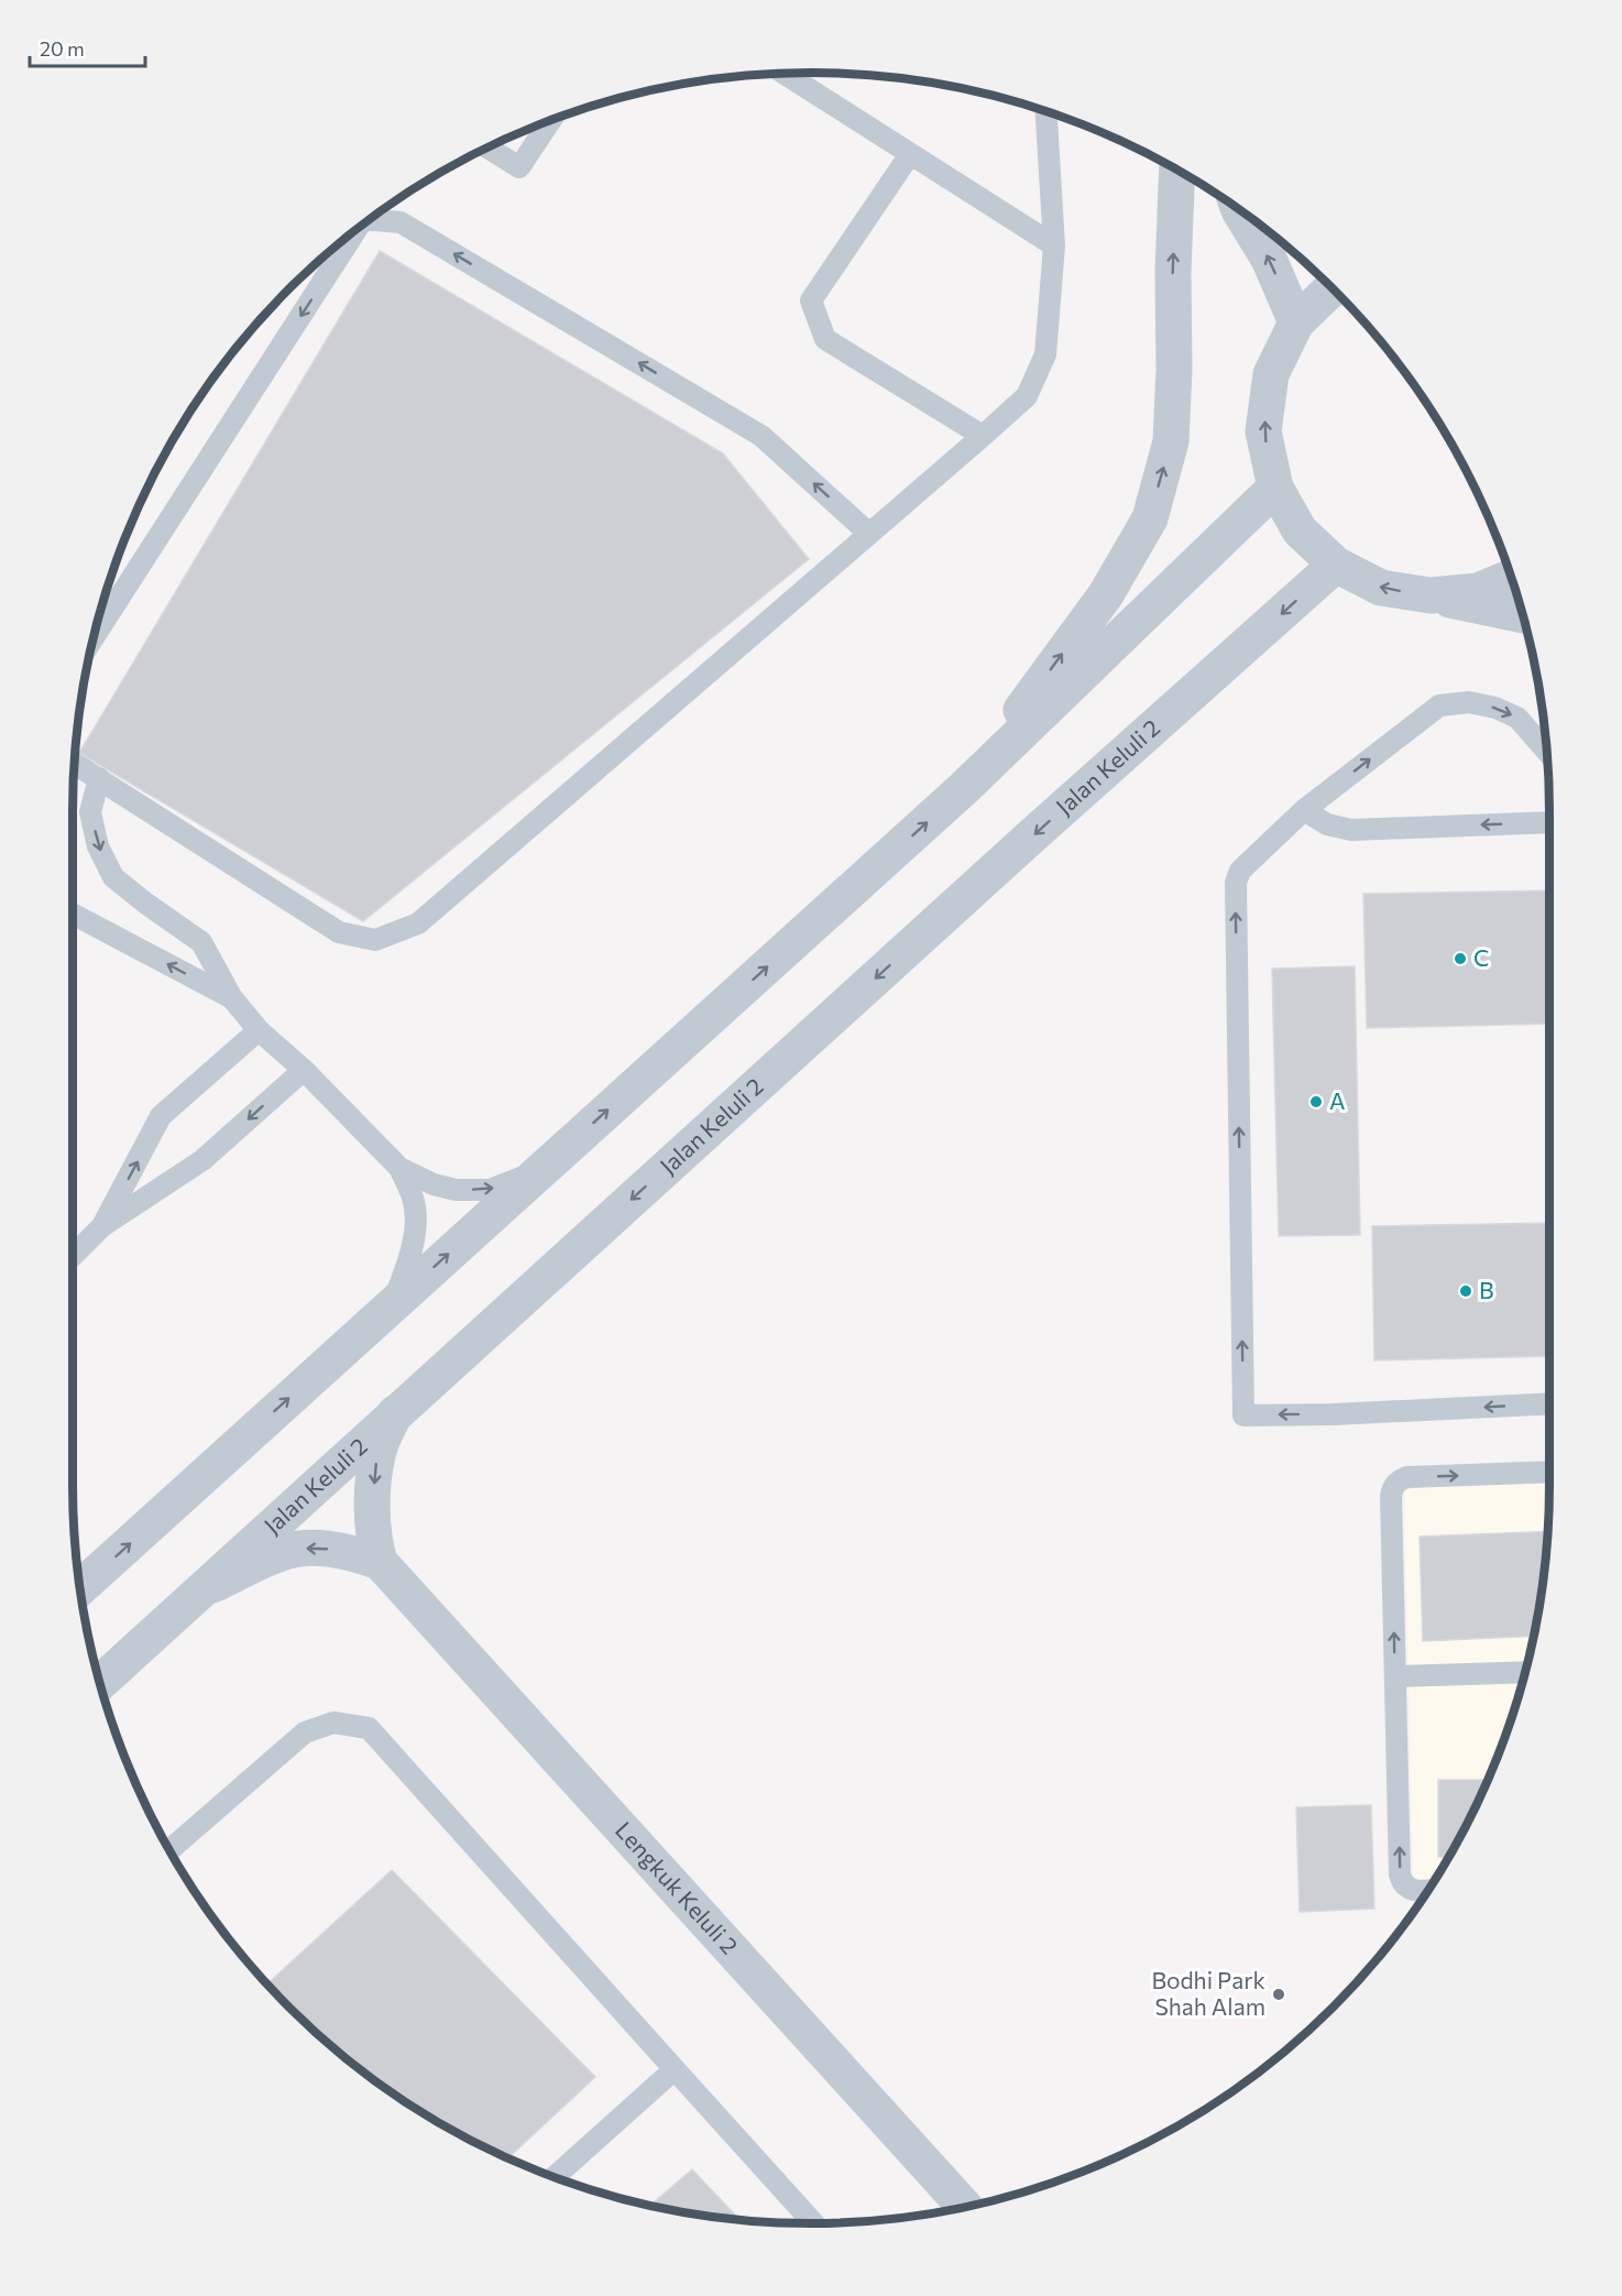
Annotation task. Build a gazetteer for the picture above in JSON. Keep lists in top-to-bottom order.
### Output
{
  "streets": {
    "street": ["Jalan Keluli 2", "Lengkuk Keluli 2"]
  },
  "places": [
    "C",
    "A",
    "B",
    "Bodhi Park Shah Alam"
  ],
  "scale_bar": "20 m"
}
